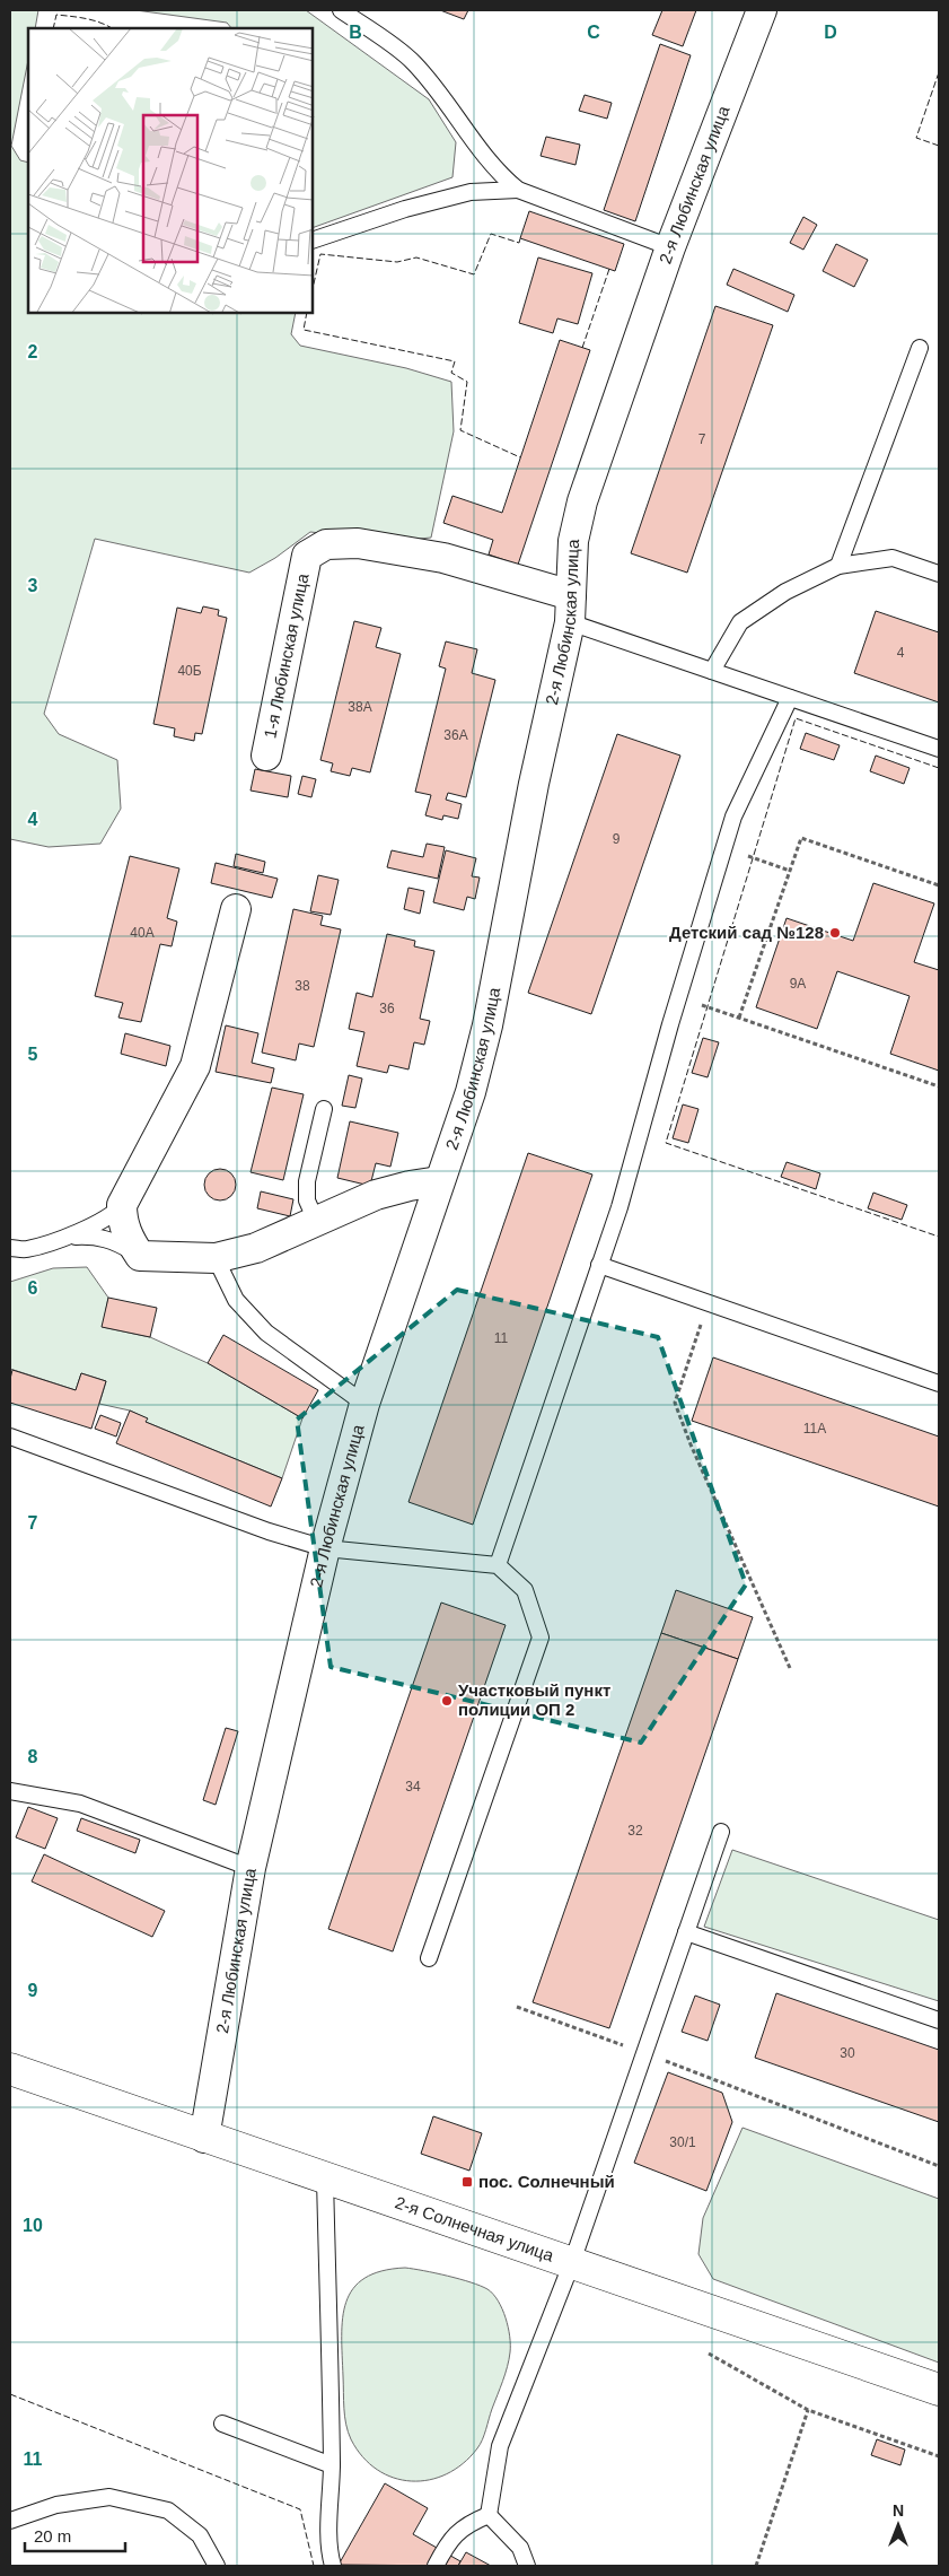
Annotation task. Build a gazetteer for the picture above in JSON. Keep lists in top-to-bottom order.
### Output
{
  "streets": {
    "main road": ["2-я Солнечная улица"],
    "street": ["2-я Любинская улица", "1-я Любинская улица"]
  },
  "crossings": [
    ["2-я Любинская улица", "1-я Любинская улица"],
    ["2-я Любинская улица", "2-я Солнечная улица"]
  ],
  "places": {
    "other": ["Детский сад №128", "Участковый пункт полиции ОП 2"],
    "transit": ["пос. Солнечный"]
  },
  "house_numbers": [
    "7",
    "4",
    "40Б",
    "38А",
    "36А",
    "9",
    "40А",
    "9А",
    "38",
    "36",
    "11",
    "11А",
    "34",
    "32",
    "30",
    "30/1"
  ],
  "scale_bar": "20 m",
  "north": "top",
  "grid": {
    "columns": ["B", "C", "D"],
    "rows": [
      "2",
      "3",
      "4",
      "5",
      "6",
      "7",
      "8",
      "9",
      "10",
      "11"
    ]
  }
}
